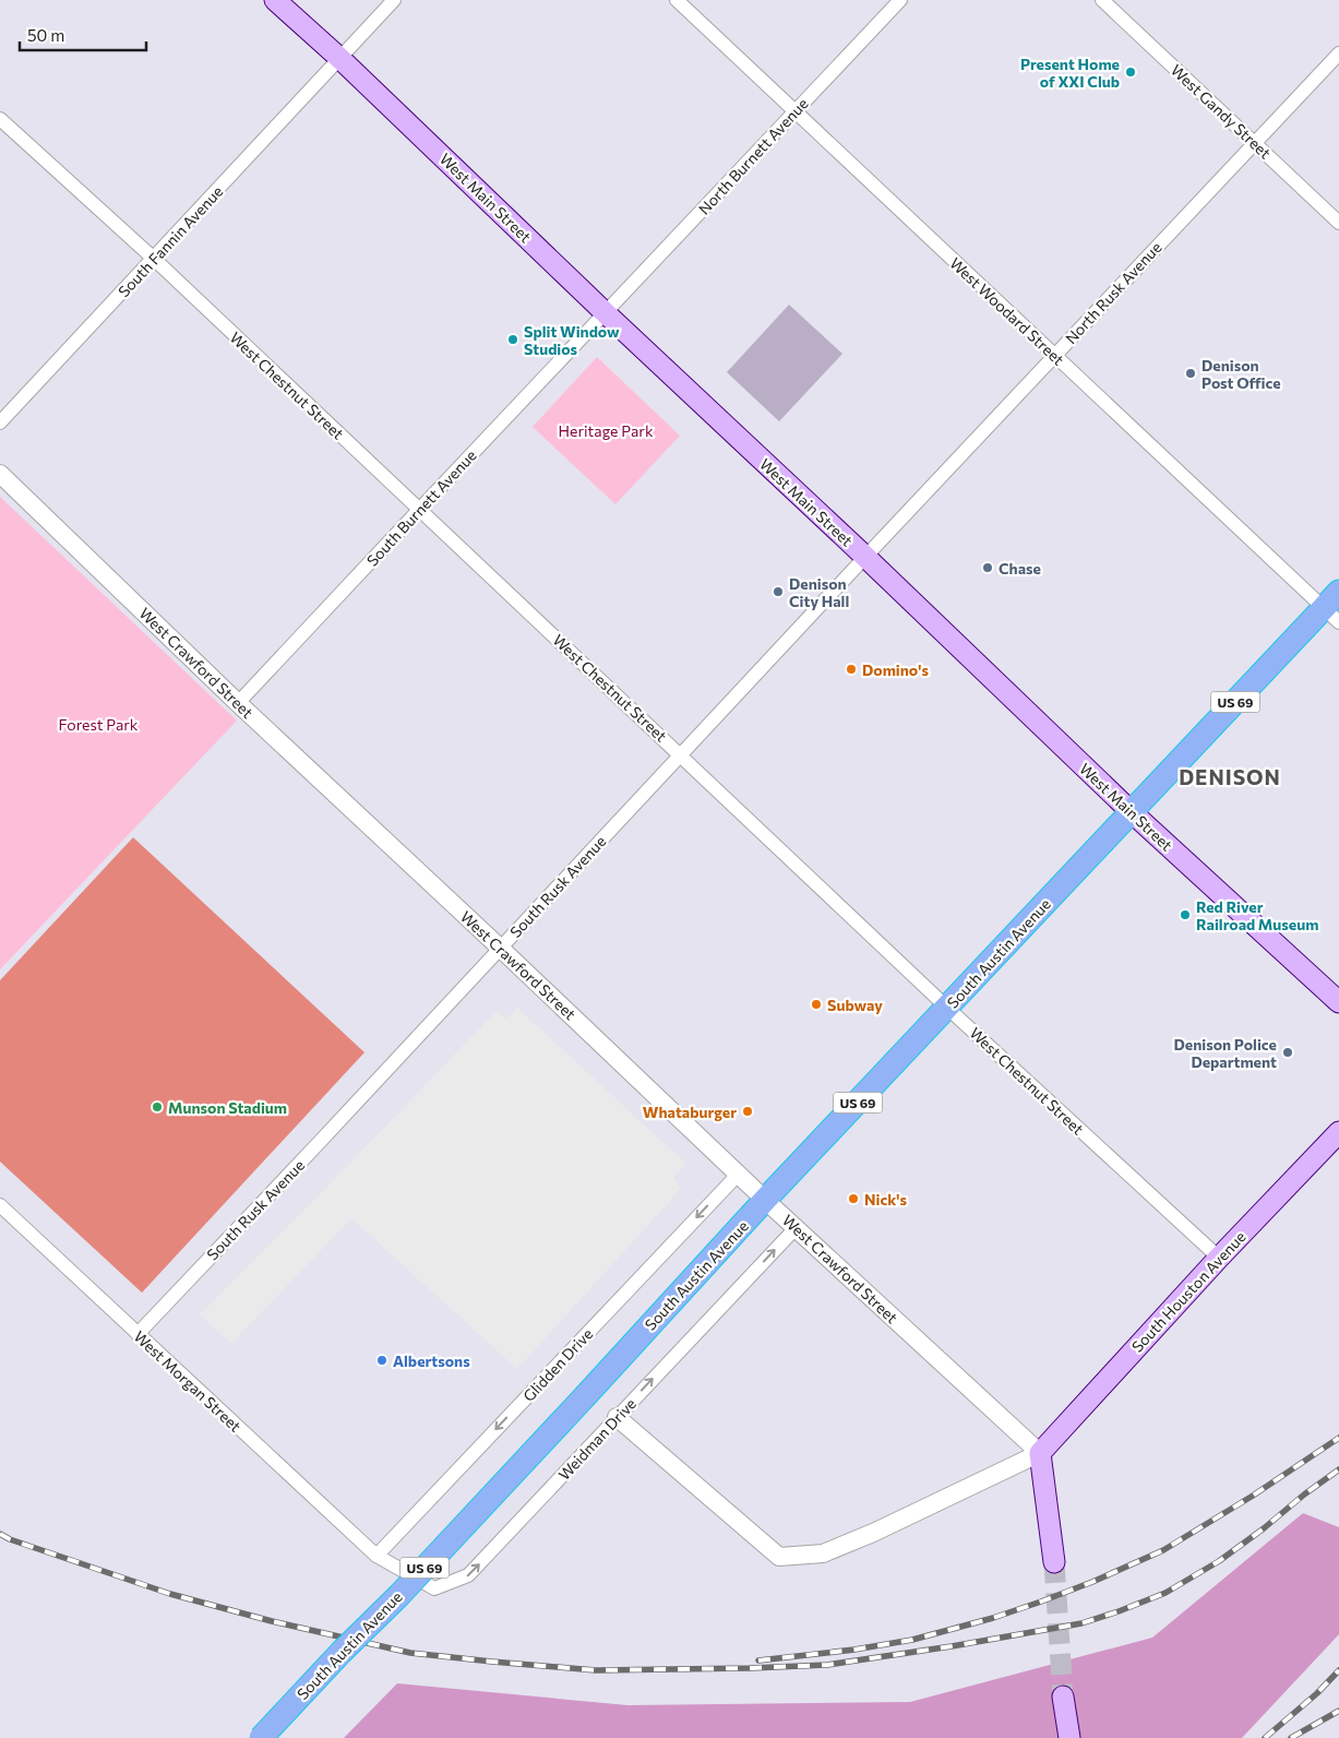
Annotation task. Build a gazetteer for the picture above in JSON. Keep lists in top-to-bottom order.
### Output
{
  "streets": {
    "highway": ["US 69", "South Austin Avenue"],
    "main road": ["West Main Street", "South Houston Avenue"],
    "street": [
      "West Gandy Street",
      "North Burnett Avenue",
      "South Fannin Avenue",
      "North Rusk Avenue",
      "West Woodard Street",
      "West Chestnut Street",
      "South Burnett Avenue",
      "West Crawford Street",
      "South Rusk Avenue",
      "Glidden Drive",
      "West Morgan Street",
      "Weidman Drive"
    ]
  },
  "crossings": [
    ["West Gandy Street", "North Rusk Avenue"],
    ["North Burnett Avenue", "West Main Street"],
    ["North Burnett Avenue", "West Woodard Street"],
    ["North Burnett Avenue", "South Burnett Avenue"],
    ["West Main Street", "South Fannin Avenue"],
    ["West Main Street", "North Rusk Avenue"],
    ["West Main Street", "South Burnett Avenue"],
    ["West Main Street", "US 69"],
    ["West Main Street", "South Rusk Avenue"],
    ["West Main Street", "South Austin Avenue"],
    ["South Fannin Avenue", "West Chestnut Street"],
    ["North Rusk Avenue", "West Woodard Street"],
    ["North Rusk Avenue", "South Rusk Avenue"],
    ["West Woodard Street", "US 69"],
    ["West Chestnut Street", "South Burnett Avenue"],
    ["West Chestnut Street", "South Rusk Avenue"],
    ["West Chestnut Street", "South Austin Avenue"],
    ["West Chestnut Street", "South Houston Avenue"],
    ["South Burnett Avenue", "West Crawford Street"],
    ["West Crawford Street", "South Rusk Avenue"],
    ["West Crawford Street", "South Austin Avenue"],
    ["West Crawford Street", "South Houston Avenue"],
    ["West Crawford Street", "Glidden Drive"],
    ["West Crawford Street", "Weidman Drive"],
    ["US 69", "South Austin Avenue"],
    ["South Rusk Avenue", "West Morgan Street"],
    ["Glidden Drive", "West Morgan Street"],
    ["Glidden Drive", "Weidman Drive"],
    ["West Morgan Street", "Weidman Drive"]
  ],
  "one_way": ["Glidden Drive", "Weidman Drive"],
  "districts": ["DENISON"],
  "parks": ["Heritage Park", "Forest Park"],
  "places": [
    "Present Home of XXI Club",
    "Split Window Studios",
    "Denison Post Office",
    "Chase",
    "Denison City Hall",
    "Domino's",
    "Red River Railroad Museum",
    "Subway",
    "Denison Police Department",
    "Munson Stadium",
    "Whataburger",
    "Nick's",
    "Albertsons"
  ],
  "scale_bar": "50 m"
}
